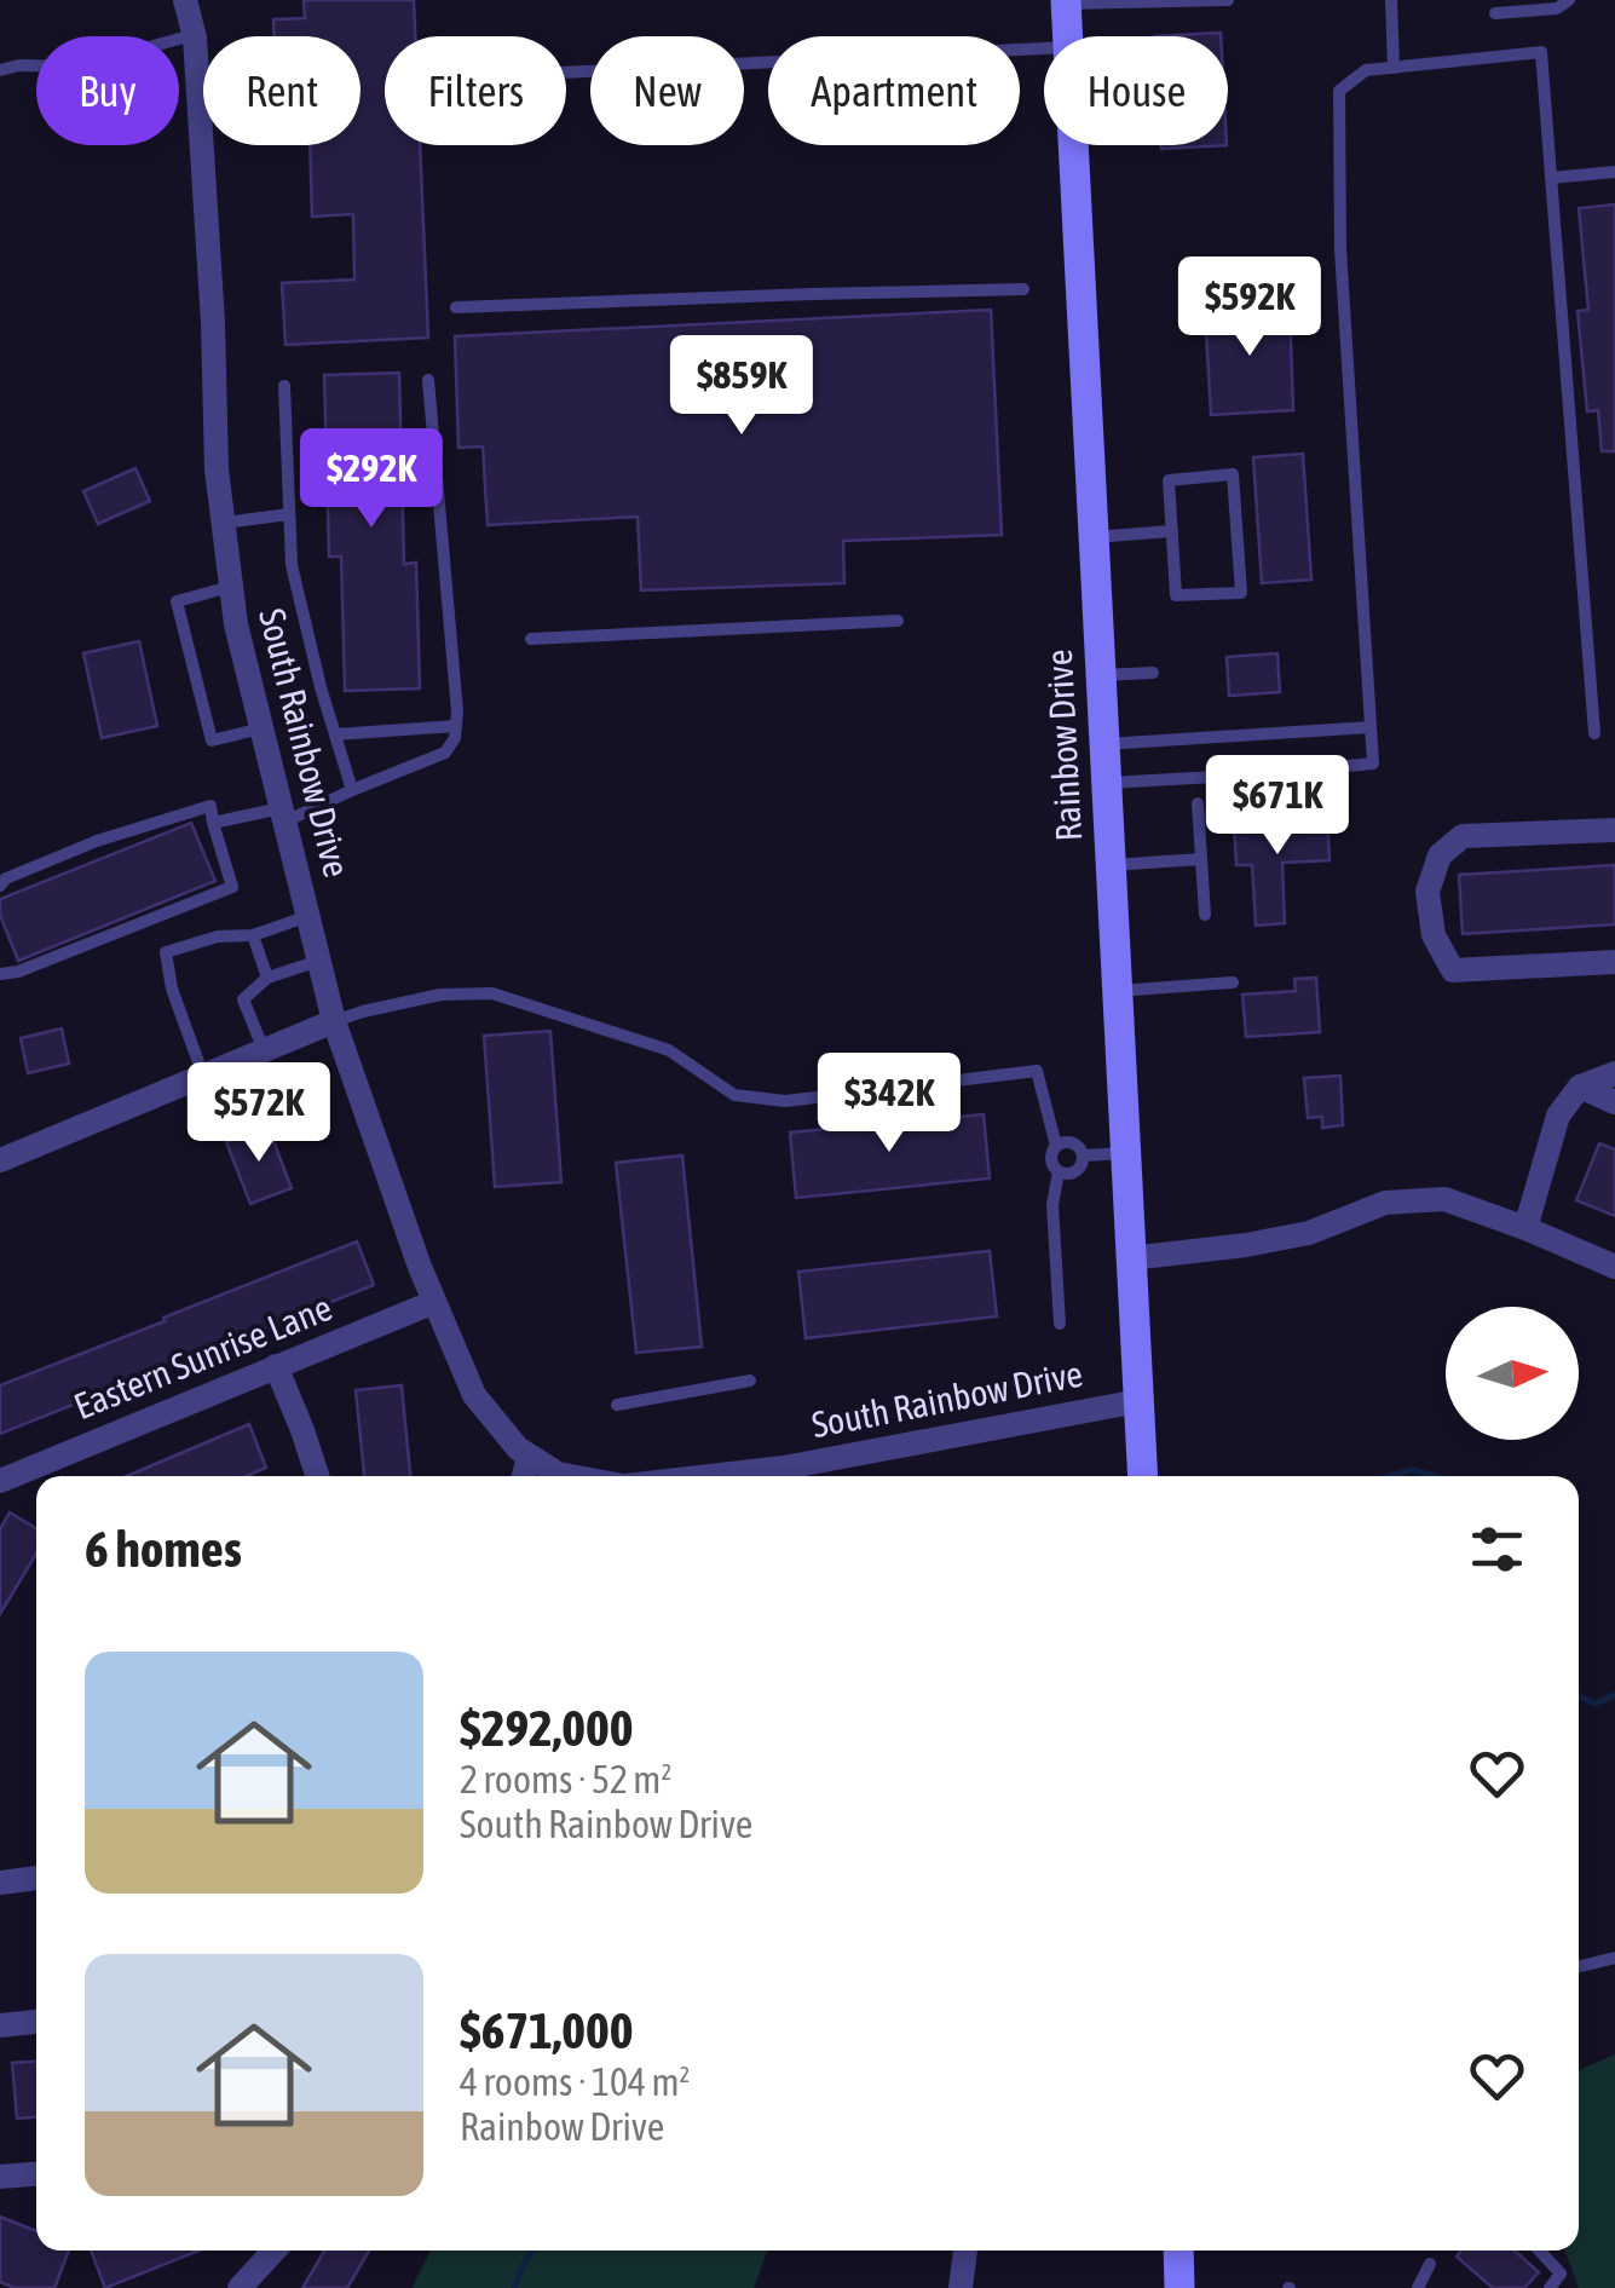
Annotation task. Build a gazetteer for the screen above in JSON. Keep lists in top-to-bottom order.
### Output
{
  "streets": {
    "street": ["South Rainbow Drive", "Rainbow Drive", "Eastern Sunrise Lane"]
  },
  "crossings": [
    ["South Rainbow Drive", "Rainbow Drive"],
    ["South Rainbow Drive", "Eastern Sunrise Lane"]
  ],
  "north": "right",
  "page": {
    "chip": [
      "Buy",
      "Rent",
      "Filters",
      "New",
      "Apartment",
      "House"
    ],
    "price": [
      "$592K",
      "$859K",
      "$292K",
      "$671K",
      "$342K",
      "$572K"
    ],
    "heading": "6 homes",
    "list": [
      {
        "name": "$292,000",
        "note": "2 rooms · 52 m² · South Rainbow Drive"
      },
      {
        "name": "$671,000",
        "note": "4 rooms · 104 m² · Rainbow Drive"
      }
    ]
  }
}
